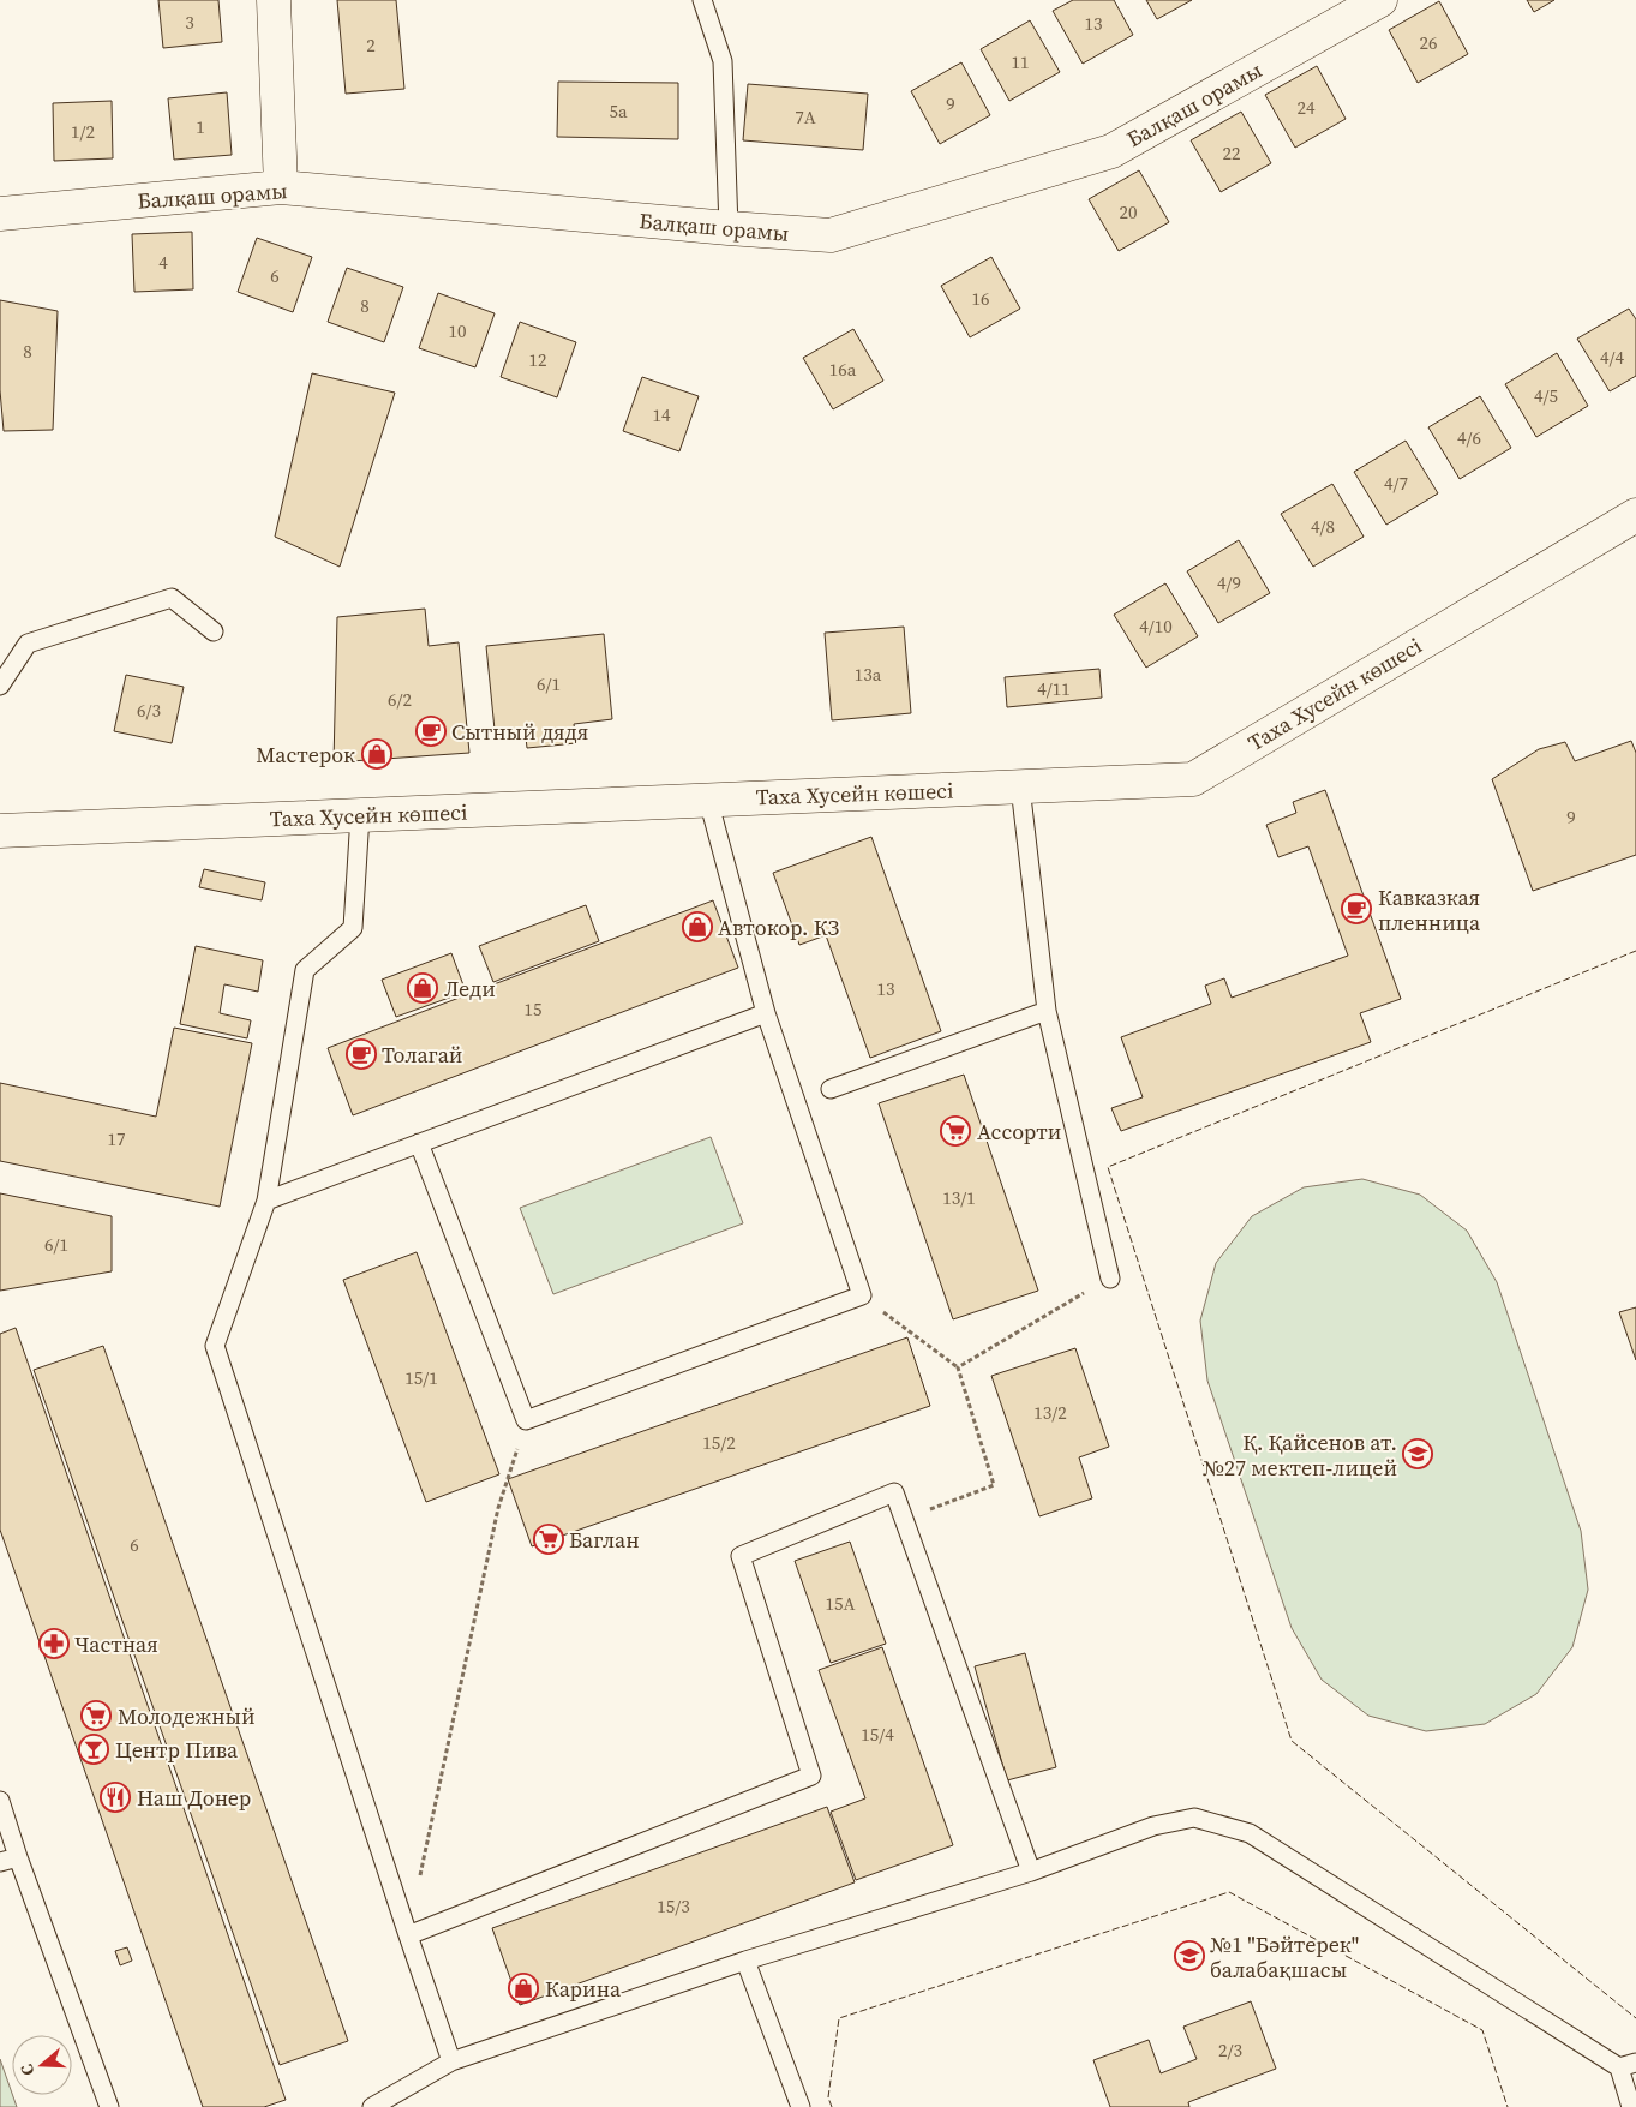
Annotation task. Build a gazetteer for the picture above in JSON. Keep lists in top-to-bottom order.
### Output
{
  "streets": {
    "street": ["Балқаш орамы", "Таха Хусейн көшесі"]
  },
  "places": {
    "cafe": ["Сытный дядя", "Кавказкая пленница", "Толагай"],
    "shop": [
      "Мастерок",
      "Автокор. КЗ",
      "Леди",
      "Карина"
    ],
    "supermarket": ["Ассорти", "Баглан", "Молодежный"],
    "school or university": ["Қ. Қайсенов ат. №27 мектеп-лицей", "№1 \"Бәйтерек\" балабақшасы"],
    "pharmacy": ["Частная"],
    "bar": ["Центр Пива"],
    "restaurant": ["Наш Донер"]
  },
  "house_numbers": [
    "3",
    "13",
    "26",
    "2",
    "11",
    "9",
    "24",
    "5а",
    "7А",
    "1",
    "1/2",
    "22",
    "20",
    "4",
    "6",
    "16",
    "8",
    "10",
    "8",
    "4/4",
    "12",
    "16а",
    "4/5",
    "14",
    "4/6",
    "4/7",
    "4/8",
    "4/9",
    "4/10",
    "13а",
    "6/1",
    "4/11",
    "6/2",
    "6/3",
    "9",
    "13",
    "15",
    "17",
    "13/1",
    "6/1",
    "15/1",
    "13/2",
    "15/2",
    "6",
    "15А",
    "15/4",
    "15/3",
    "2/3"
  ],
  "north": "left"
}
